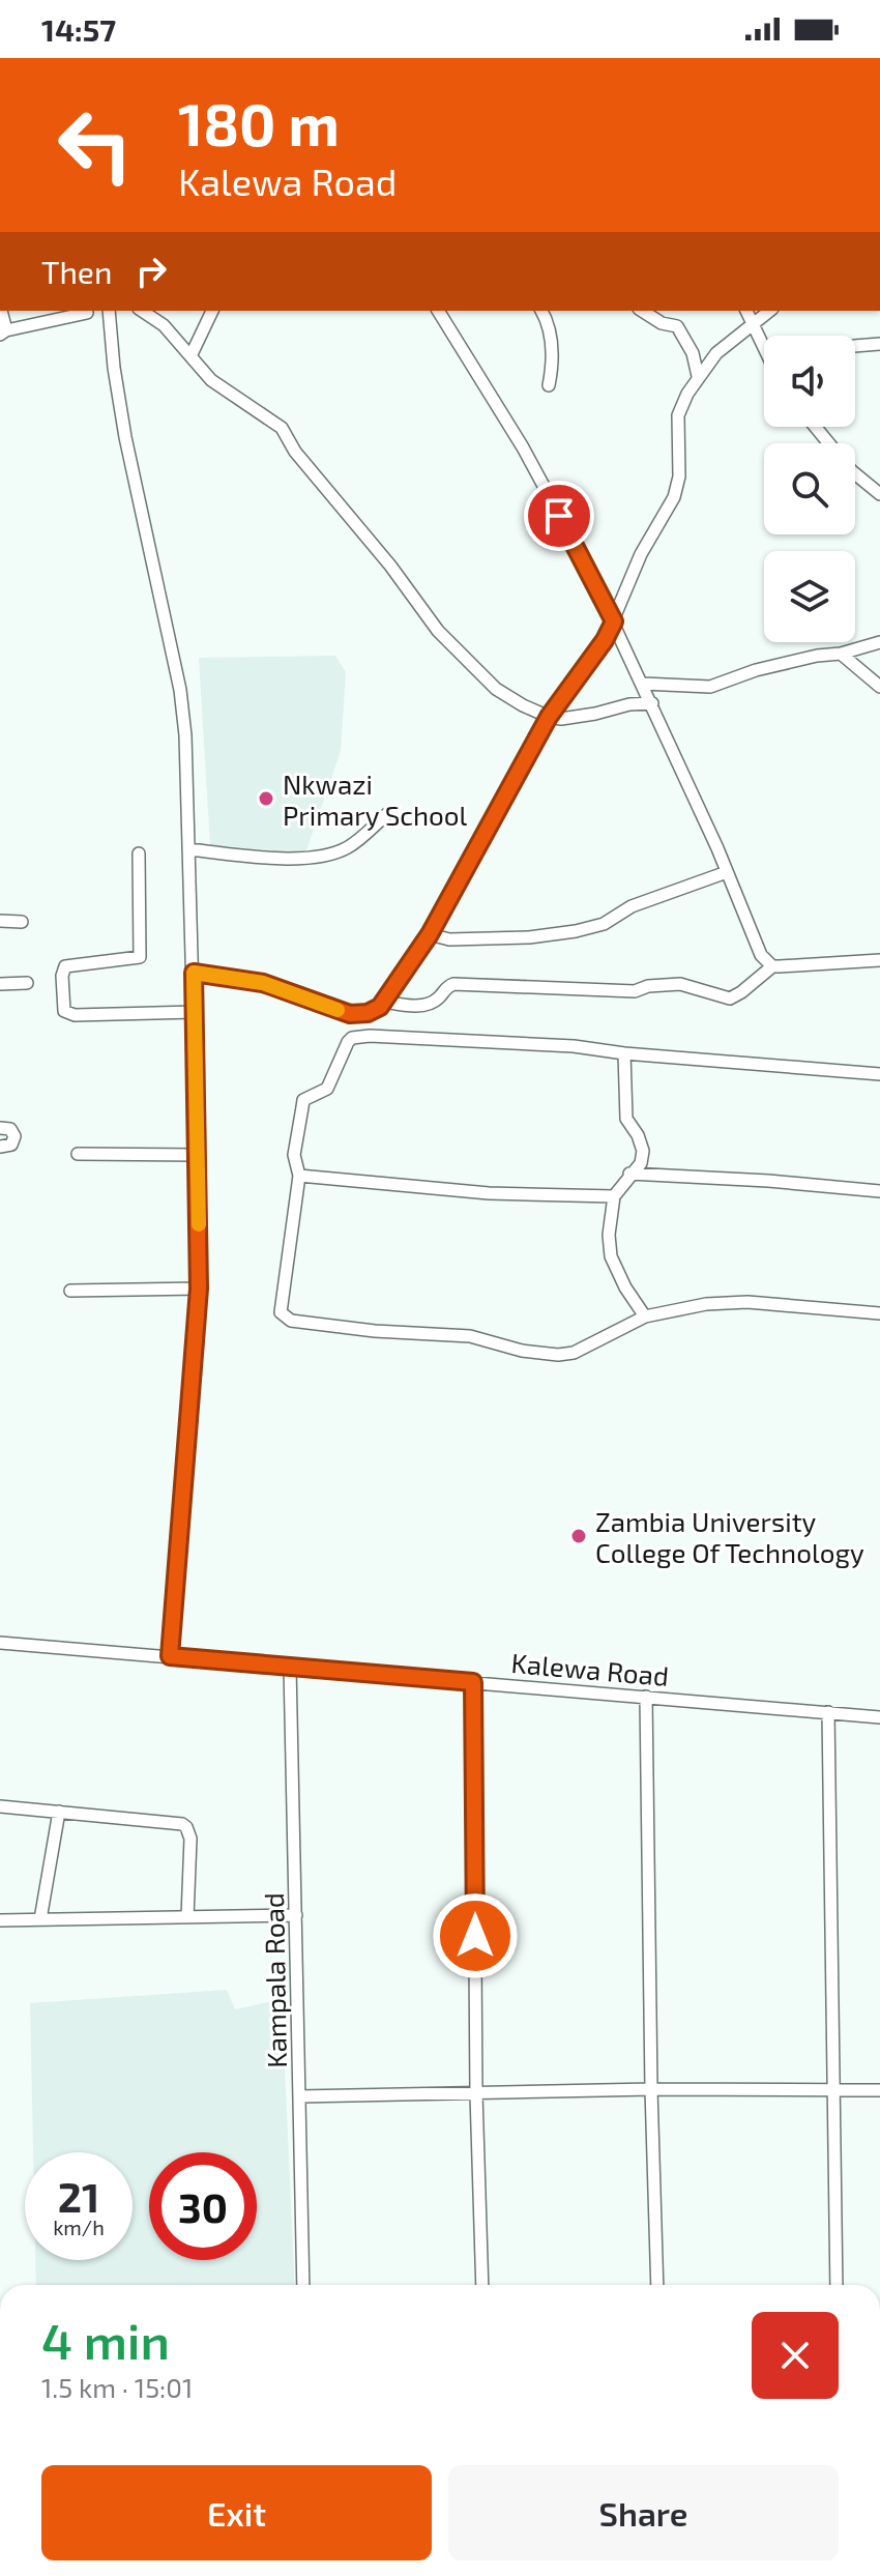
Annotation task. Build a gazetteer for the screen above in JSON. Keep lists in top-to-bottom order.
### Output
{
  "streets": {
    "street": ["Kalewa Road", "Kampala Road"]
  },
  "crossings": [
    ["Kalewa Road", "Kampala Road"]
  ],
  "places": ["Nkwazi Primary School", "Zambia University College Of Technology"],
  "page": {
    "status": "14:57",
    "turn": ["180 m", "Kalewa Road"],
    "then": "Then",
    "speed": "21 km/h",
    "limit": "30",
    "heading": ["4 min", "1.5 km · 15:01"],
    "buttons": ["Exit", "Share"]
  }
}
